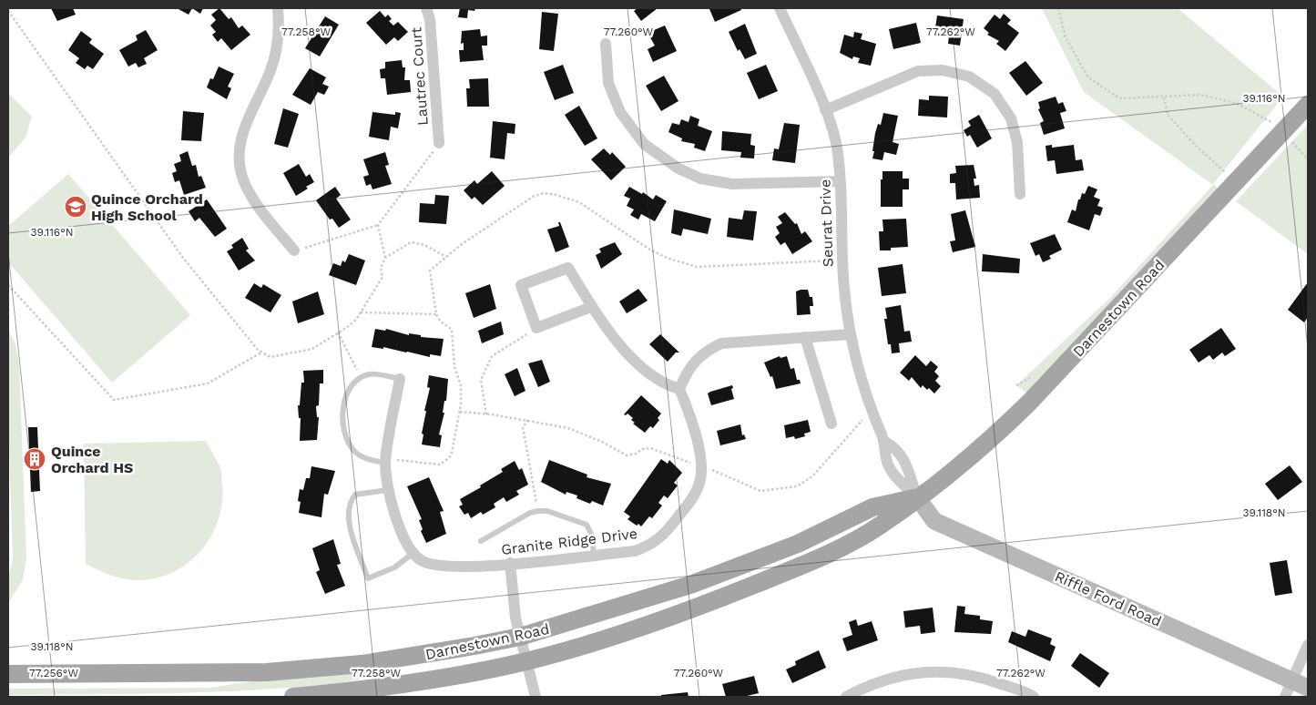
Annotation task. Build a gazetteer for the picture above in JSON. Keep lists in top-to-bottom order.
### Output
{
  "streets": {
    "main road": ["Darnestown Road"],
    "street": [
      "Lautrec Court",
      "Seurat Drive",
      "Granite Ridge Drive",
      "Riffle Ford Road"
    ]
  },
  "crossings": [
    ["Seurat Drive", "Darnestown Road"],
    ["Seurat Drive", "Riffle Ford Road"],
    ["Darnestown Road", "Riffle Ford Road"]
  ],
  "places": {
    "school or university": ["Quince Orchard High School"],
    "building": ["Quince Orchard HS"]
  },
  "coordinates": [
    "77.258°W",
    "77.260°W",
    "77.262°W",
    "39.116°N",
    "39.118°N",
    "77.256°W"
  ]
}
